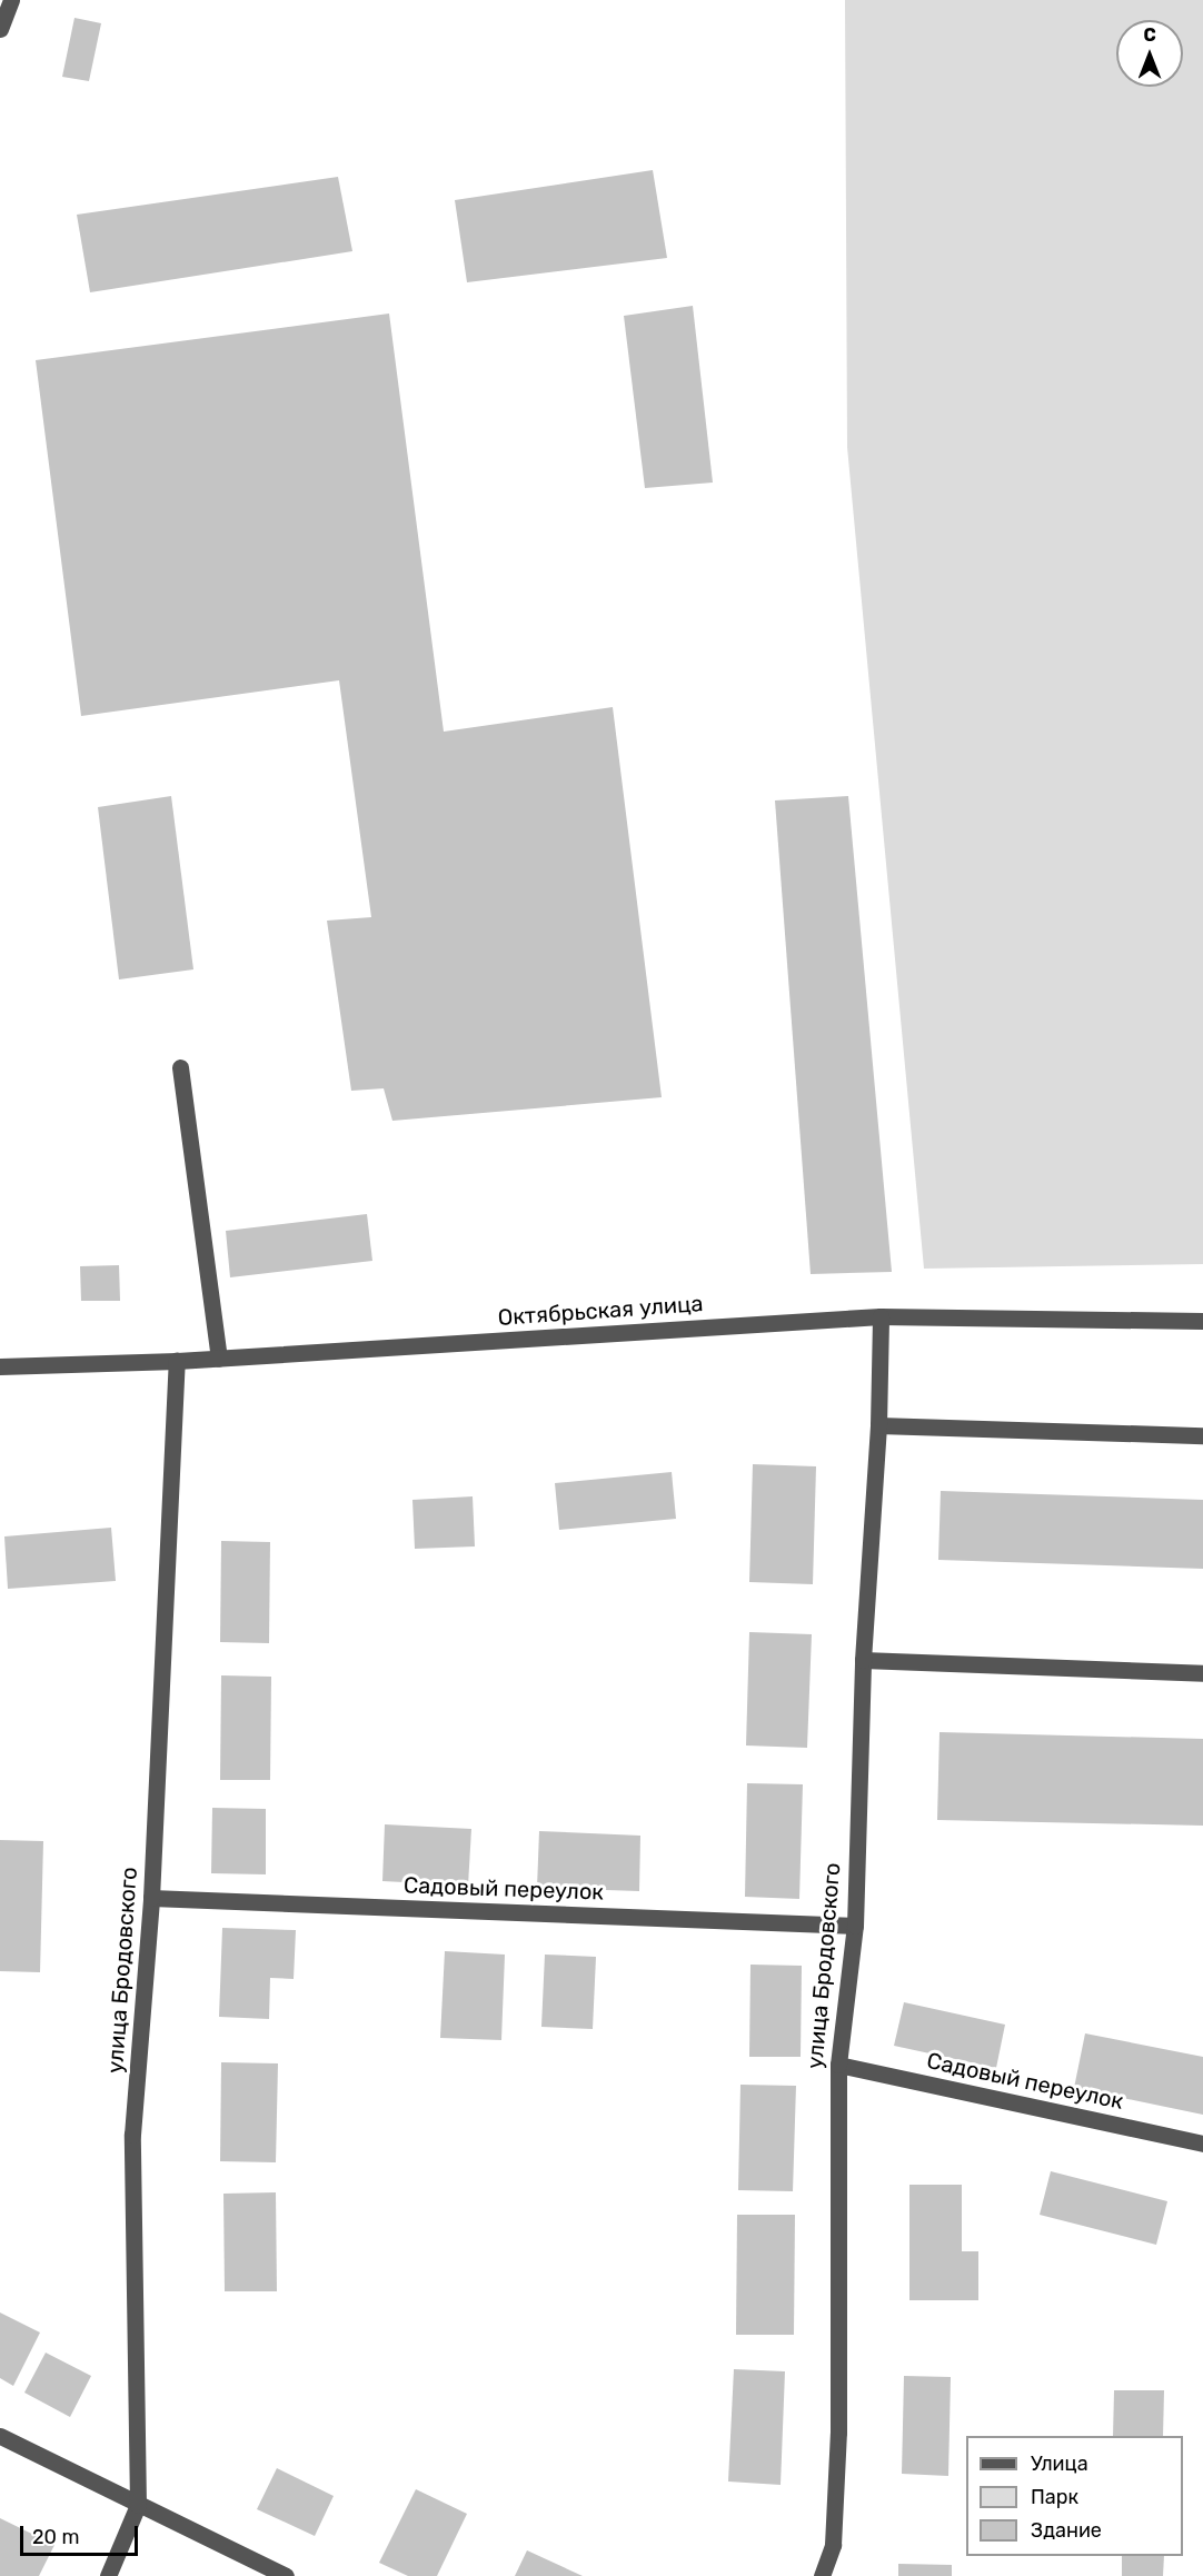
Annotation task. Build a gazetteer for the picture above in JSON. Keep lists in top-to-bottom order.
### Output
{
  "streets": {
    "street": ["Октябрьская улица", "Садовый переулок", "улица Бродовского"]
  },
  "crossings": [
    ["Октябрьская улица", "улица Бродовского"],
    ["Садовый переулок", "улица Бродовского"]
  ],
  "legend": ["Улица", "Парк", "Здание"],
  "scale_bar": "20 m",
  "north": "top"
}
